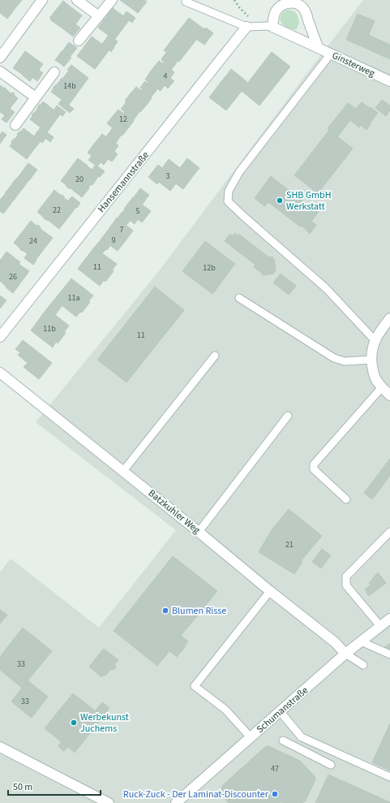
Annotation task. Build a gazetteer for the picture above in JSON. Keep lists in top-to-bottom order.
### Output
{
  "streets": {
    "street": [
      "Ginsterweg",
      "Hansemannstraße",
      "Batzkuhler Weg",
      "Schumanstraße"
    ]
  },
  "crossings": [
    ["Batzkuhler Weg", "Schumanstraße"]
  ],
  "places": [
    "SHB GmbH Werkstatt",
    "Blumen Risse",
    "Werbekunst Juchems",
    "Ruck-Zuck - Der Laminat-Discounter"
  ],
  "house_numbers": [
    "4",
    "14b",
    "12",
    "3",
    "20",
    "22",
    "5",
    "7",
    "9",
    "24",
    "11",
    "12b",
    "26",
    "11a",
    "11b",
    "11",
    "21",
    "33",
    "33",
    "47"
  ],
  "scale_bar": "50 m"
}
